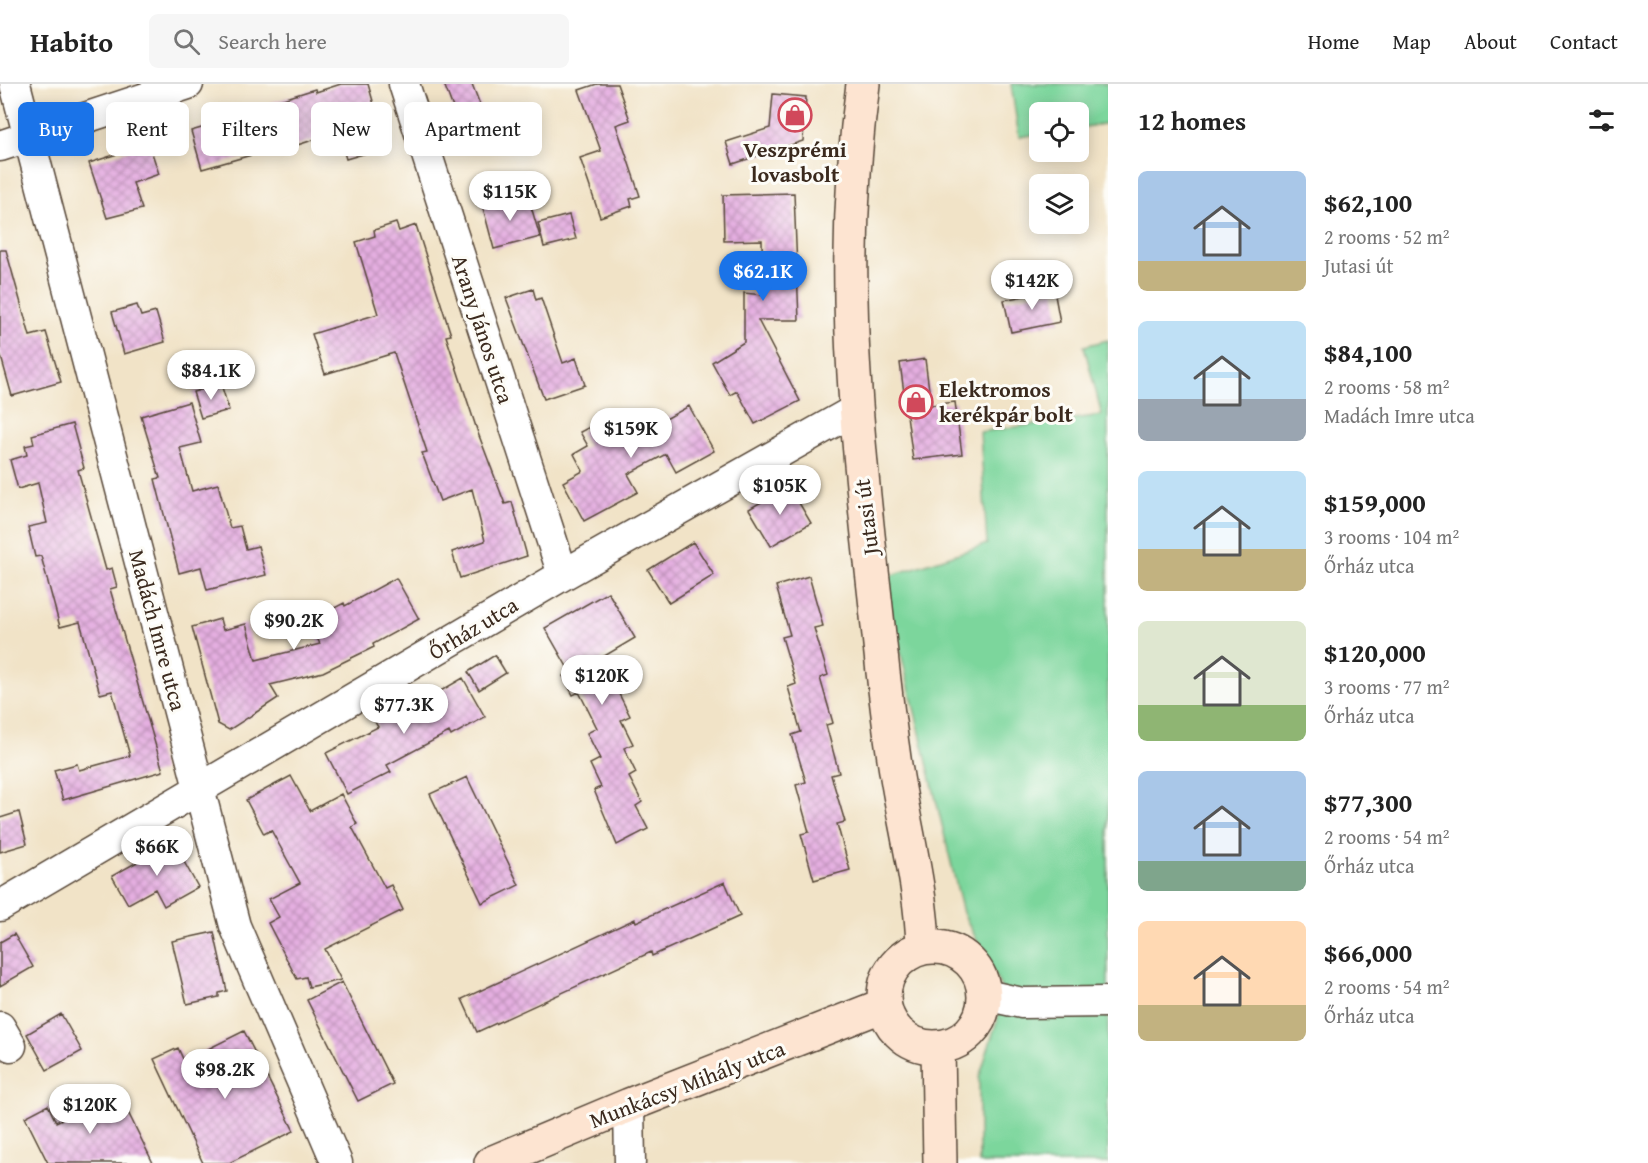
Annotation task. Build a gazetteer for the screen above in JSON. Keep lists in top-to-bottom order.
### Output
{
  "streets": {
    "street": [
      "Arany János utca",
      "Jutasi út",
      "Őrház utca",
      "Madách Imre utca",
      "Munkácsy Mihály utca"
    ]
  },
  "crossings": [
    ["Arany János utca", "Őrház utca"],
    ["Jutasi út", "Őrház utca"],
    ["Jutasi út", "Munkácsy Mihály utca"],
    ["Őrház utca", "Madách Imre utca"]
  ],
  "places": {
    "shop": ["Veszprémi lovasbolt", "Elektromos kerékpár bolt"]
  },
  "page": {
    "header": "Habito",
    "search": "Search here",
    "nav": [
      "Home",
      "Map",
      "About",
      "Contact"
    ],
    "heading": "12 homes",
    "chip": [
      "Buy",
      "Rent",
      "Filters",
      "New",
      "Apartment"
    ],
    "list": [
      {
        "name": "$62,100",
        "note": "2 rooms · 52 m² · Jutasi út"
      },
      {
        "name": "$84,100",
        "note": "2 rooms · 58 m² · Madách Imre utca"
      },
      {
        "name": "$159,000",
        "note": "3 rooms · 104 m² · Őrház utca"
      },
      {
        "name": "$120,000",
        "note": "3 rooms · 77 m² · Őrház utca"
      },
      {
        "name": "$77,300",
        "note": "2 rooms · 54 m² · Őrház utca"
      },
      {
        "name": "$66,000",
        "note": "2 rooms · 54 m² · Őrház utca"
      }
    ],
    "price": [
      "$115K",
      "$62.1K",
      "$142K",
      "$84.1K",
      "$159K",
      "$105K",
      "$90.2K",
      "$120K",
      "$77.3K",
      "$66K",
      "$98.2K",
      "$120K"
    ]
  }
}
